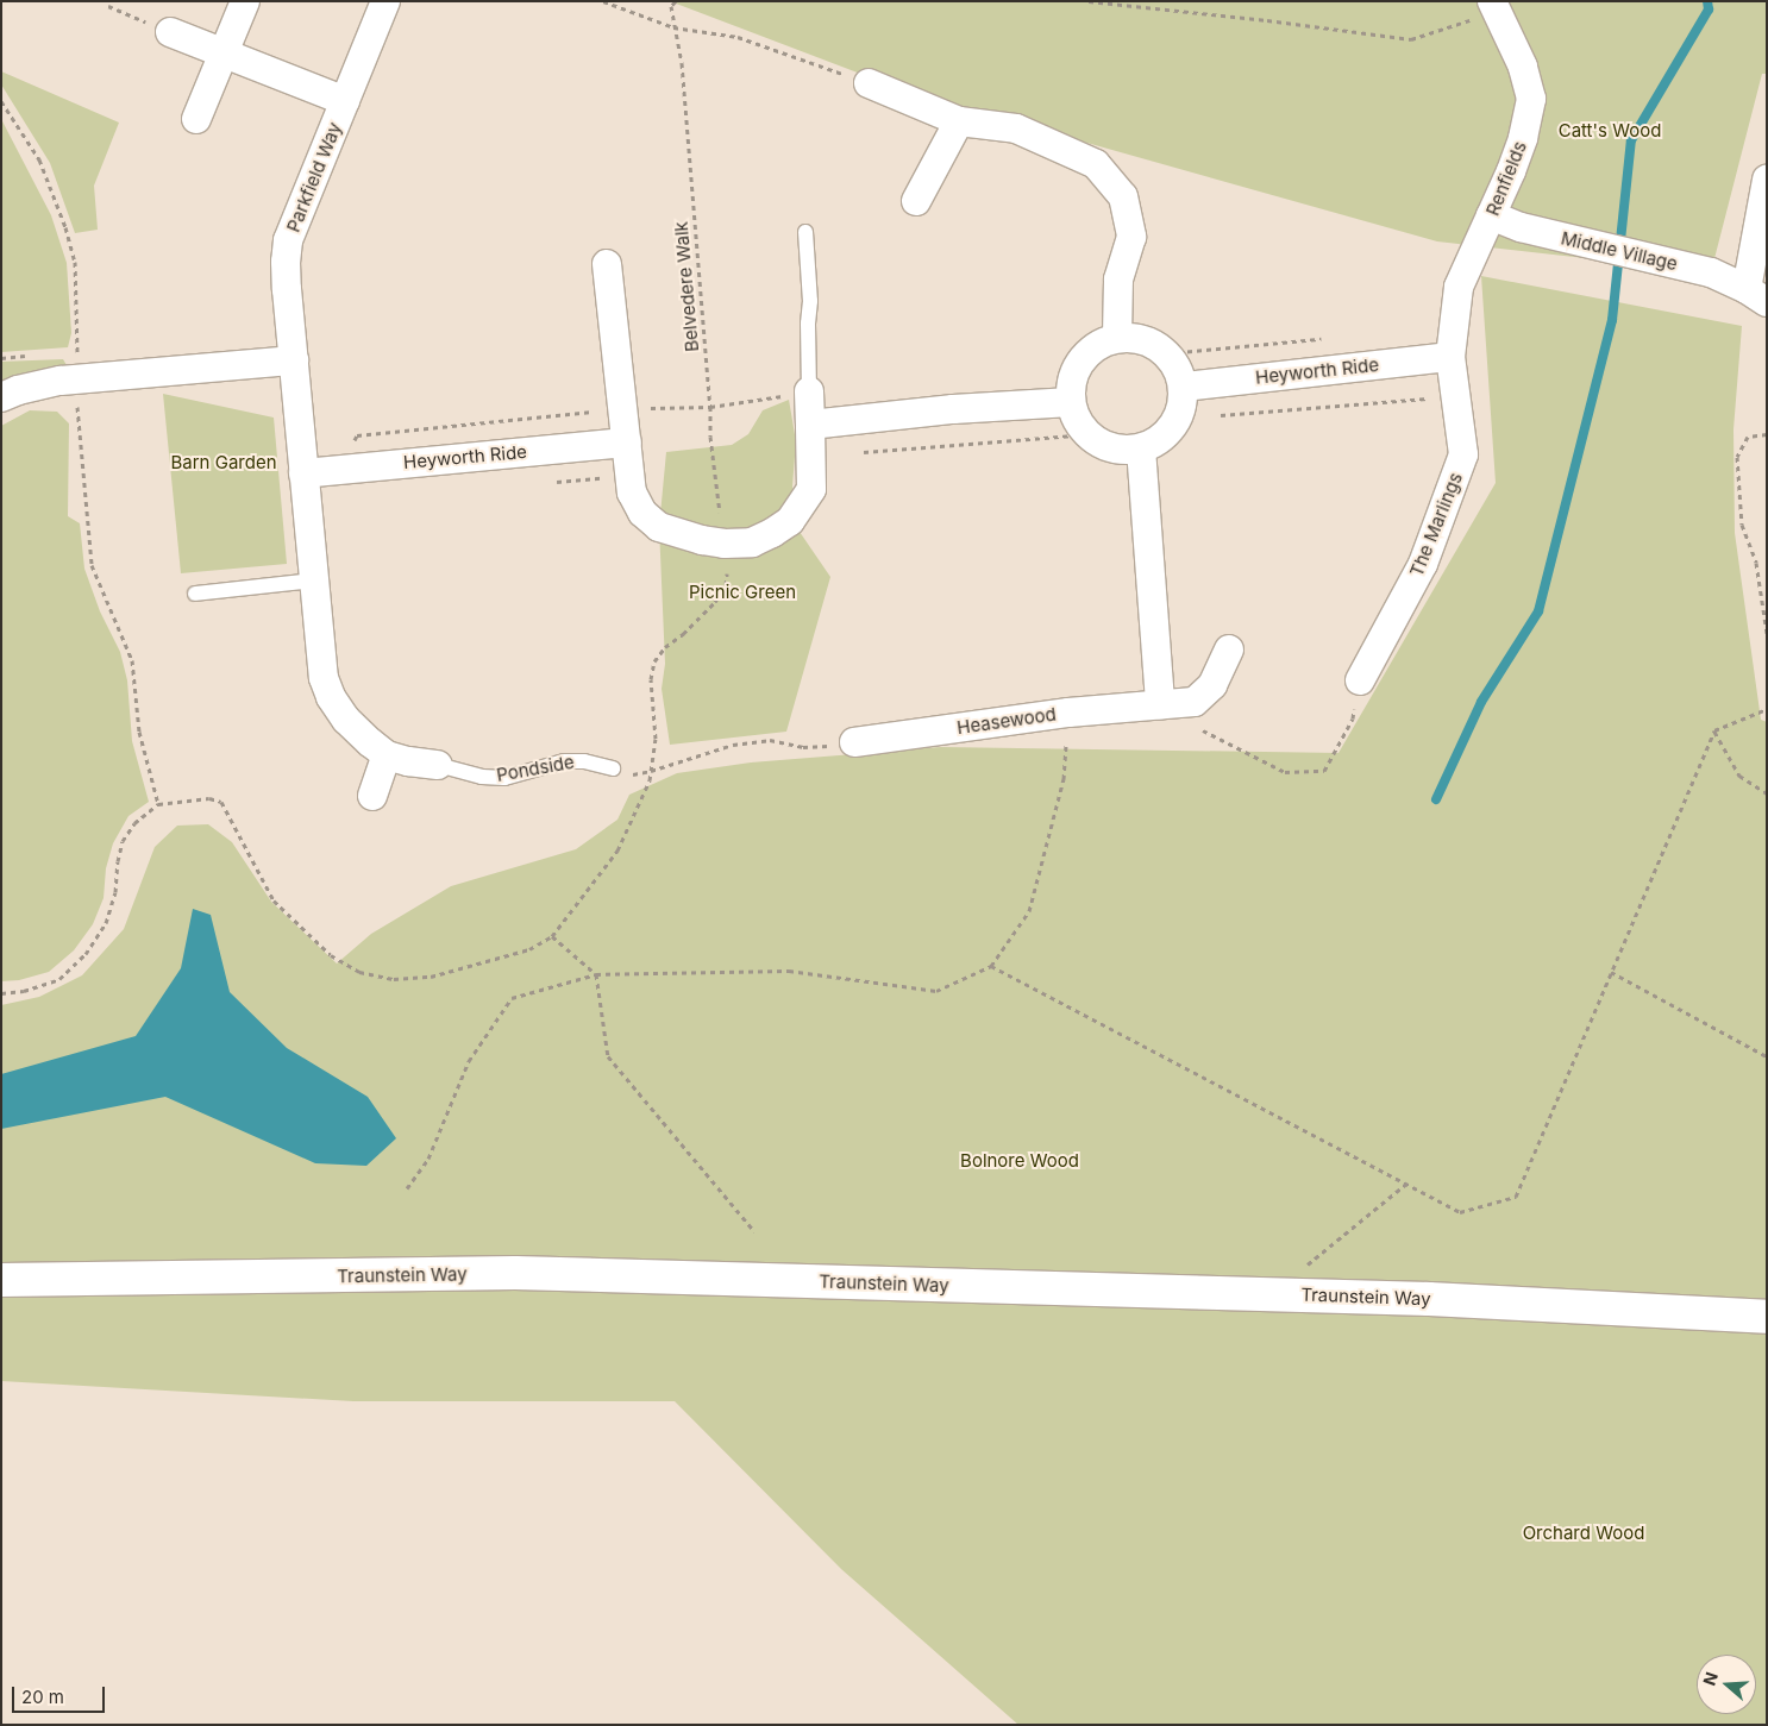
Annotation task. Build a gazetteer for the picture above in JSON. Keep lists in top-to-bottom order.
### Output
{
  "streets": {
    "highway": ["Traunstein Way"],
    "street": [
      "Parkfield Way",
      "Renfields",
      "Middle Village",
      "Heyworth Ride",
      "The Marlings",
      "Heasewood",
      "Pondside"
    ],
    "path": ["Belvedere Walk"]
  },
  "crossings": [
    ["Parkfield Way", "Heyworth Ride"],
    ["Parkfield Way", "Pondside"],
    ["Renfields", "Middle Village"],
    ["Renfields", "Heyworth Ride"],
    ["Renfields", "The Marlings"],
    ["Heyworth Ride", "The Marlings"],
    ["Heyworth Ride", "Pondside"]
  ],
  "parks": [
    "Catt's Wood",
    "Barn Garden",
    "Picnic Green",
    "Bolnore Wood",
    "Orchard Wood"
  ],
  "scale_bar": "20 m",
  "north": "left"
}
